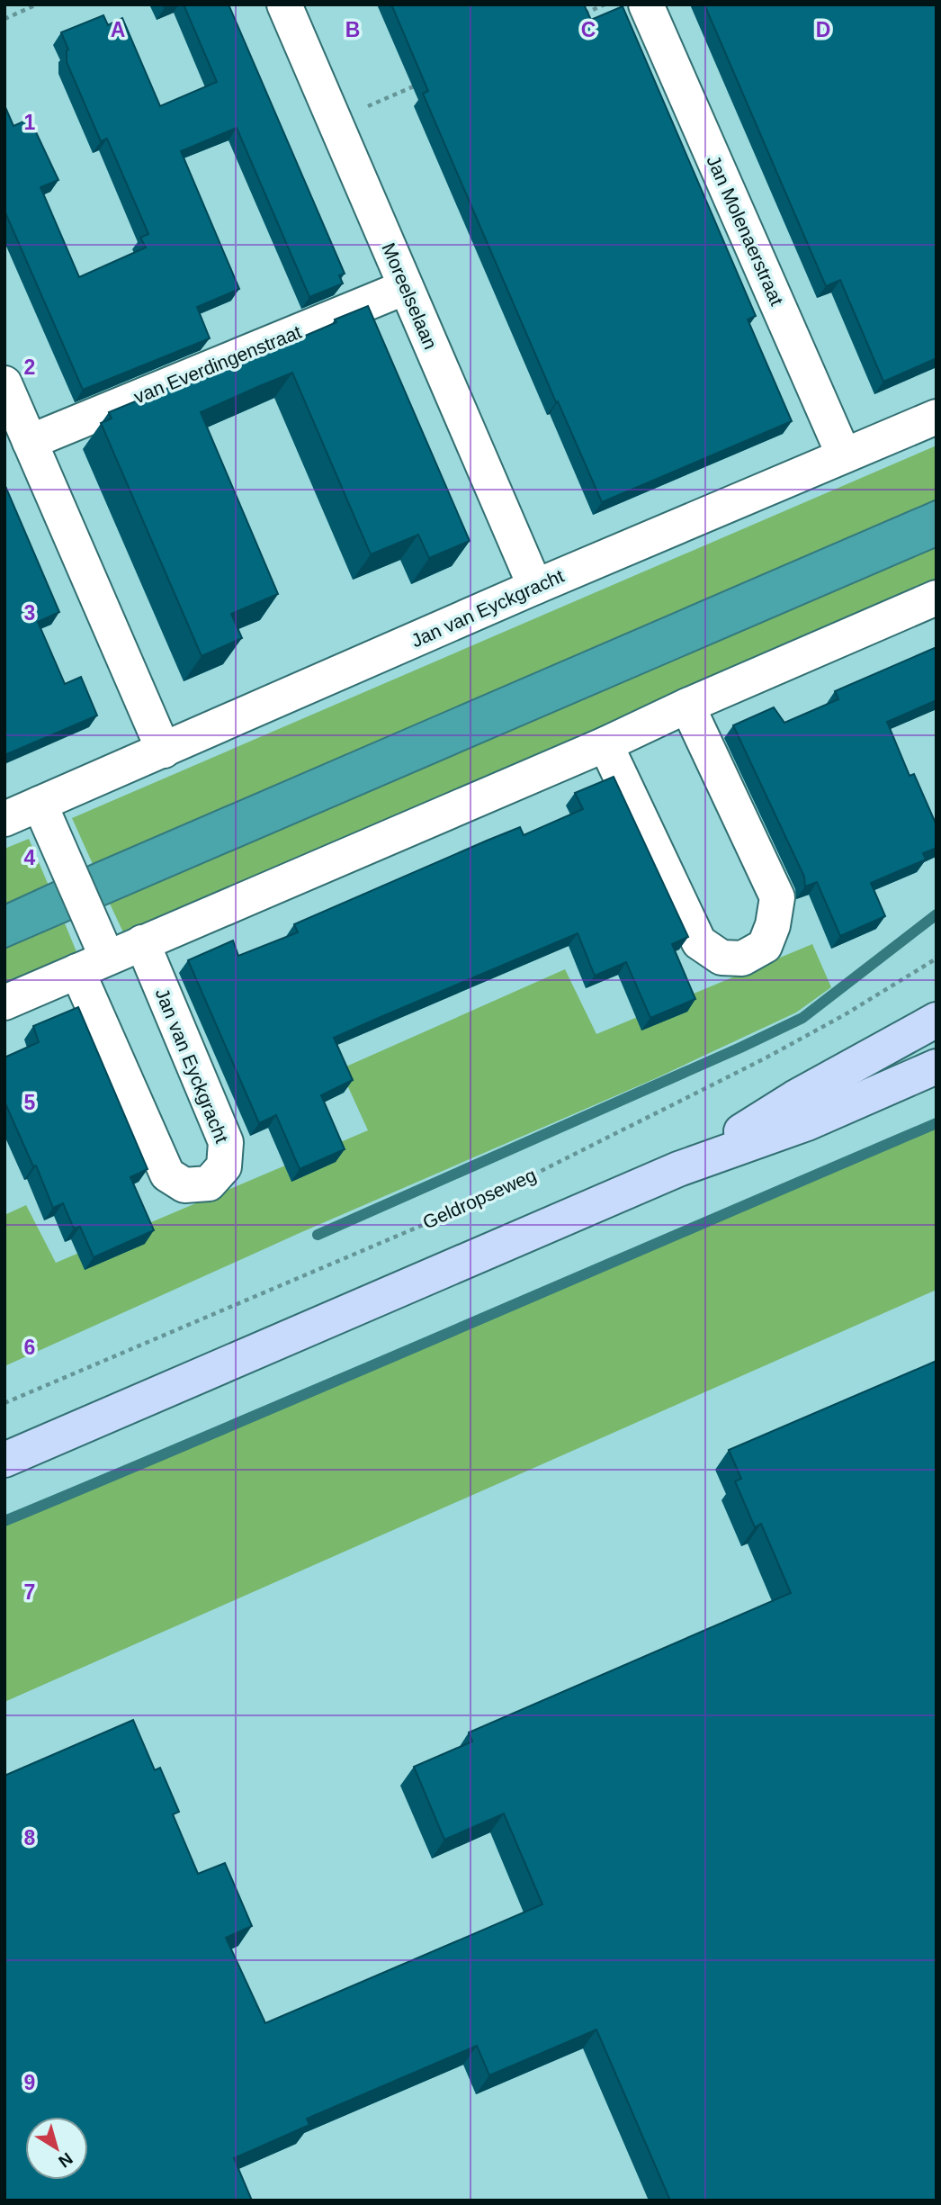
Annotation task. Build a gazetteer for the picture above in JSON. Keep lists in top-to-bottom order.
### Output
{
  "streets": {
    "street": [
      "Jan Molenaerstraat",
      "Moreelselaan",
      "van Everdingenstraat",
      "Jan van Eyckgracht"
    ],
    "path": ["Geldropseweg"]
  },
  "crossings": [
    ["Jan Molenaerstraat", "Jan van Eyckgracht"],
    ["Moreelselaan", "van Everdingenstraat"],
    ["Moreelselaan", "Jan van Eyckgracht"]
  ],
  "north": "bottom right",
  "grid": {
    "columns": [
      "A",
      "B",
      "C",
      "D"
    ],
    "rows": [
      "1",
      "2",
      "3",
      "4",
      "5",
      "6",
      "7",
      "8",
      "9"
    ]
  }
}
